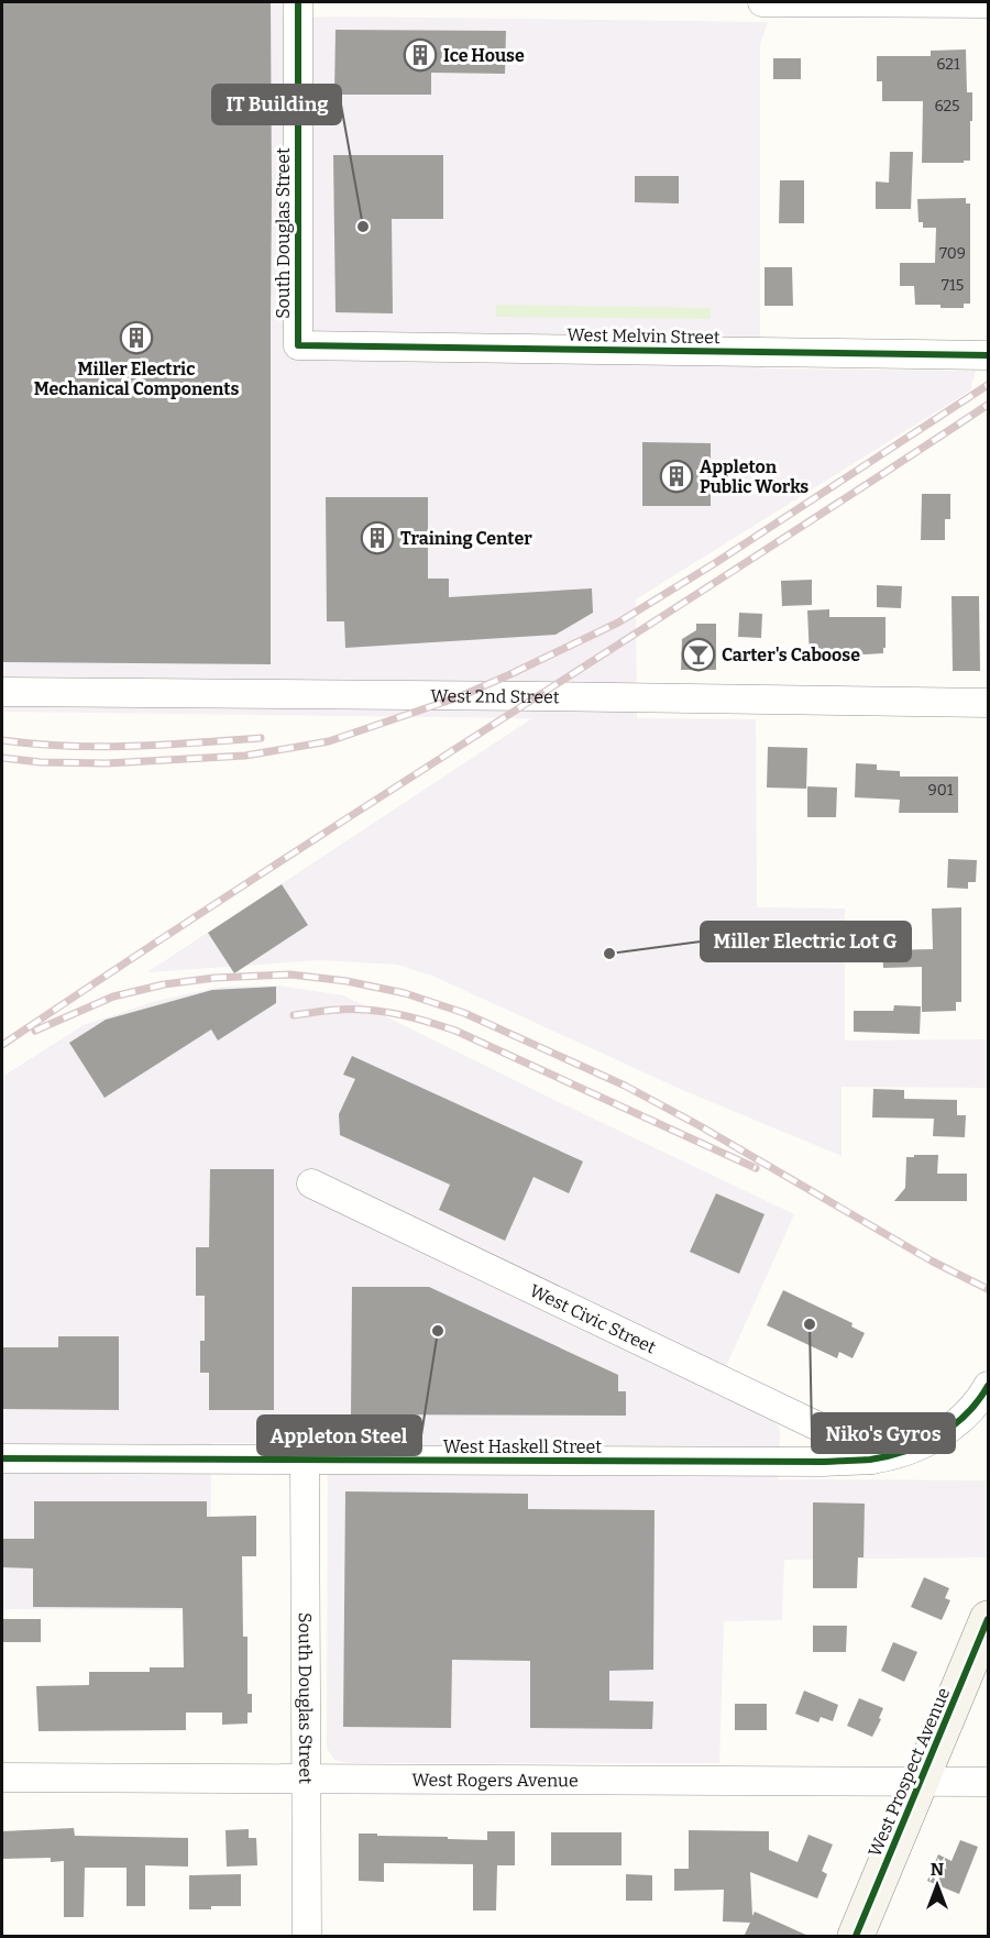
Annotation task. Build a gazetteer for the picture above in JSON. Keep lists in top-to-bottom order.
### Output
{
  "streets": {
    "main road": ["West Prospect Avenue"],
    "street": [
      "South Douglas Street",
      "West Melvin Street",
      "West 2nd Street",
      "West Civic Street",
      "West Haskell Street",
      "West Rogers Avenue"
    ]
  },
  "crossings": [
    ["South Douglas Street", "West Melvin Street"],
    ["South Douglas Street", "West Haskell Street"],
    ["South Douglas Street", "West Rogers Avenue"],
    ["West Civic Street", "West Haskell Street"],
    ["West Prospect Avenue", "West Rogers Avenue"]
  ],
  "places": {
    "building": [
      "Ice House",
      "Miller Electric Mechanical Components",
      "Appleton Public Works",
      "Training Center"
    ],
    "other": [
      "IT Building",
      "Miller Electric Lot G",
      "Niko's Gyros",
      "Appleton Steel"
    ],
    "bar": ["Carter's Caboose"]
  },
  "house_numbers": [
    "621",
    "625",
    "709",
    "715",
    "901"
  ],
  "north": "top"
}
